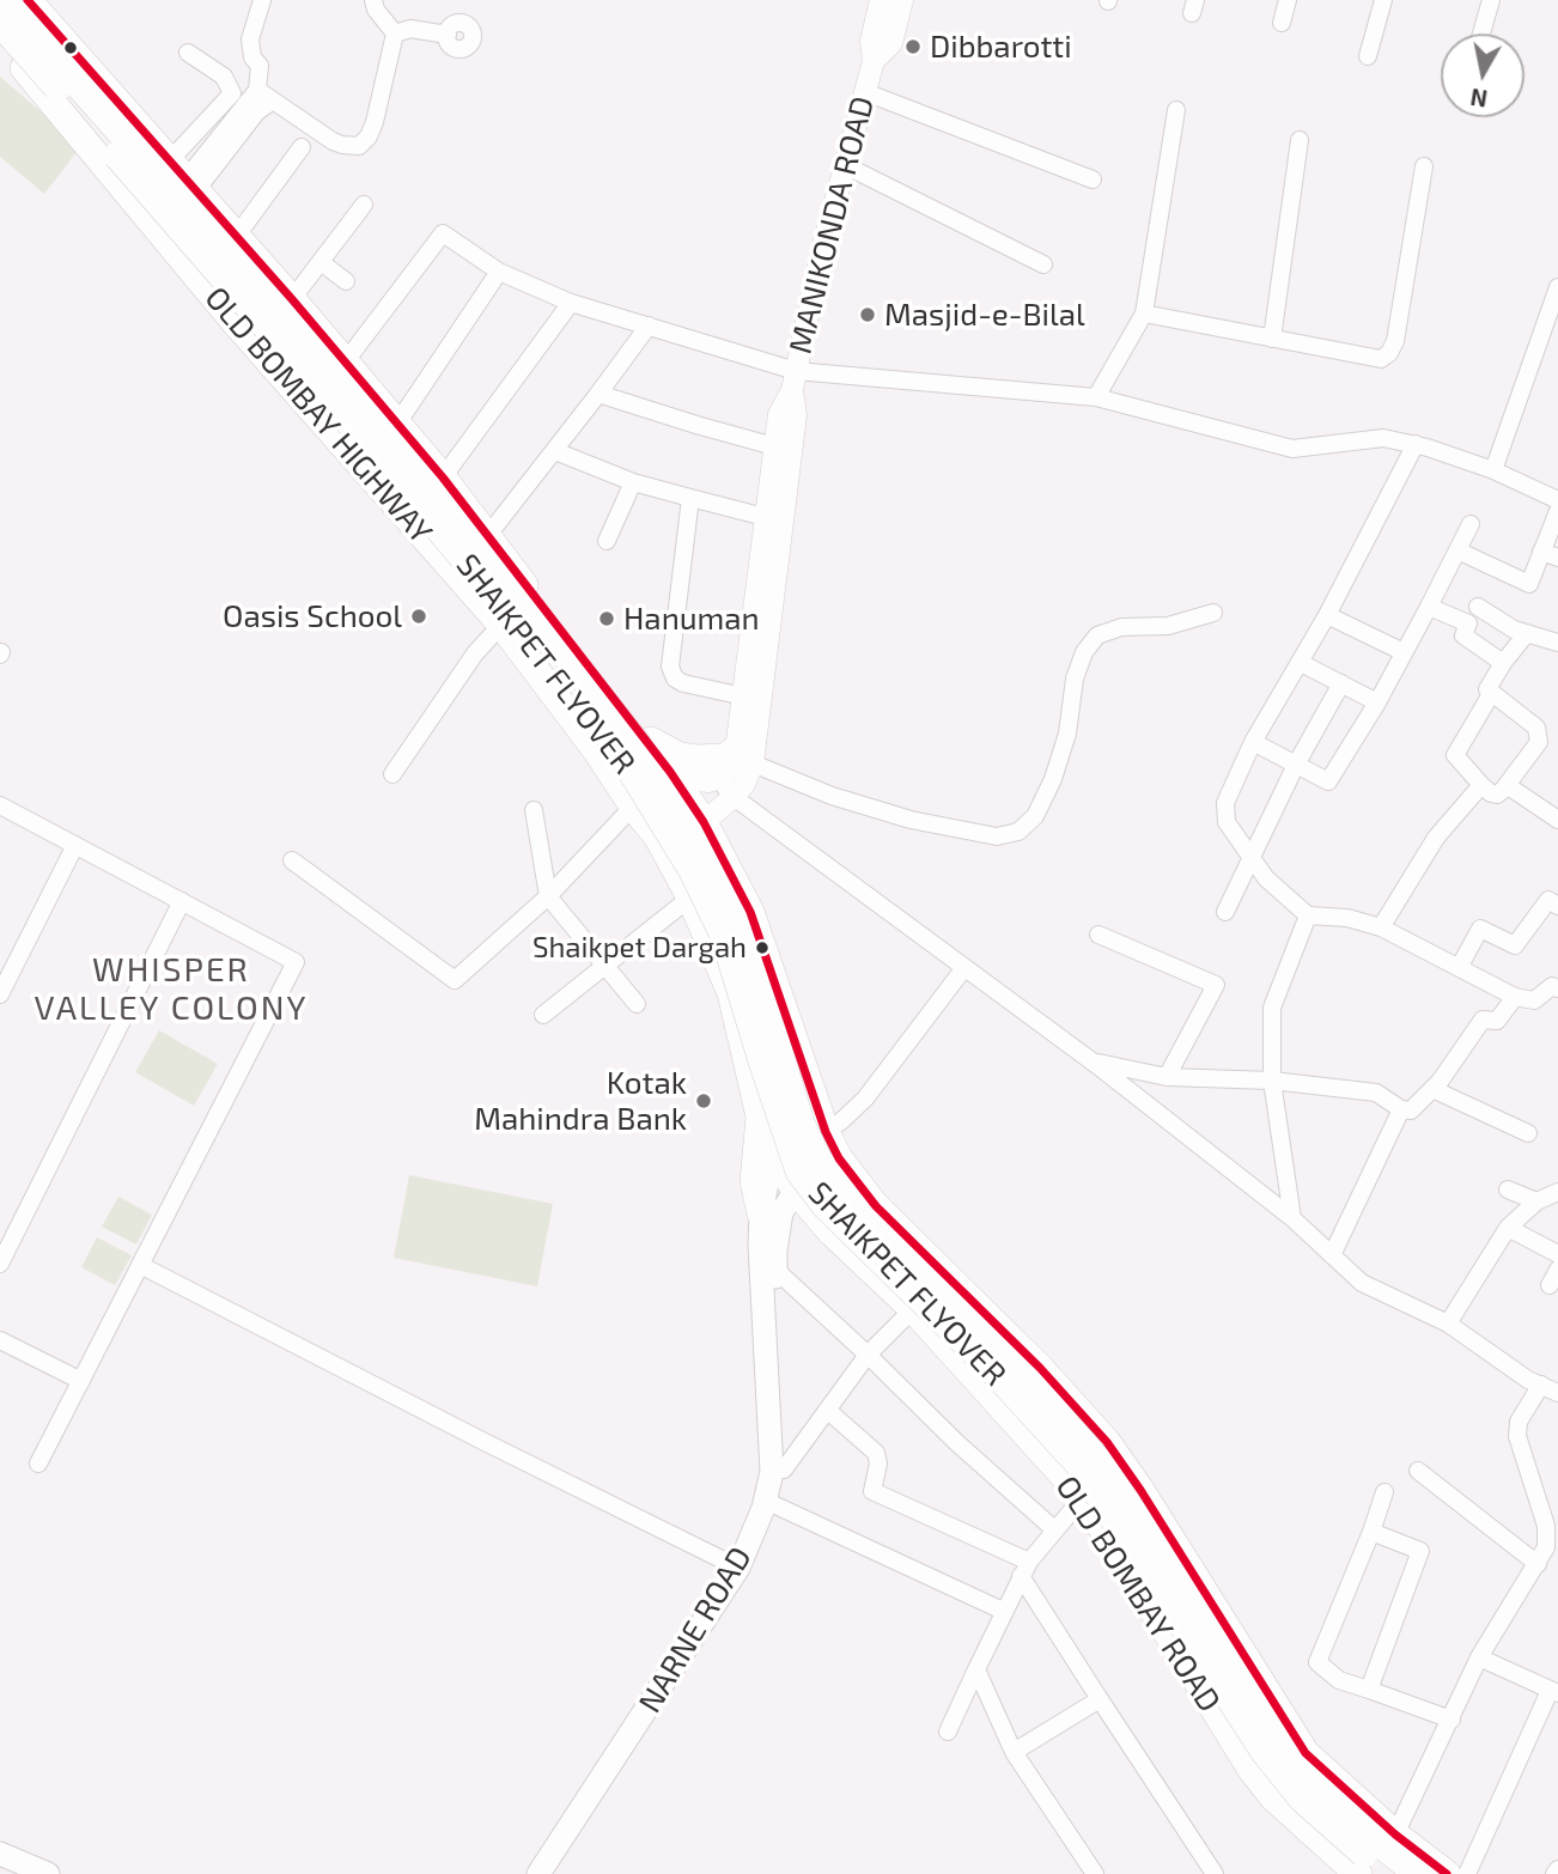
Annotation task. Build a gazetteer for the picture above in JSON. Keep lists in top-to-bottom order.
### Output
{
  "streets": {
    "main road": [
      "OLD BOMBAY HIGHWAY",
      "SHAIKPET FLYOVER",
      "OLD BOMBAY ROAD",
      "NARNE ROAD"
    ],
    "street": ["MANIKONDA ROAD"]
  },
  "crossings": [
    ["MANIKONDA ROAD", "OLD BOMBAY HIGHWAY"],
    ["OLD BOMBAY HIGHWAY", "OLD BOMBAY ROAD"],
    ["OLD BOMBAY ROAD", "NARNE ROAD"]
  ],
  "districts": ["WHISPER VALLEY COLONY"],
  "places": [
    "Dibbarotti",
    "Masjid-e-Bilal",
    "Oasis School",
    "Hanuman",
    "Shaikpet Dargah",
    "Kotak Mahindra Bank"
  ],
  "north": "bottom"
}
